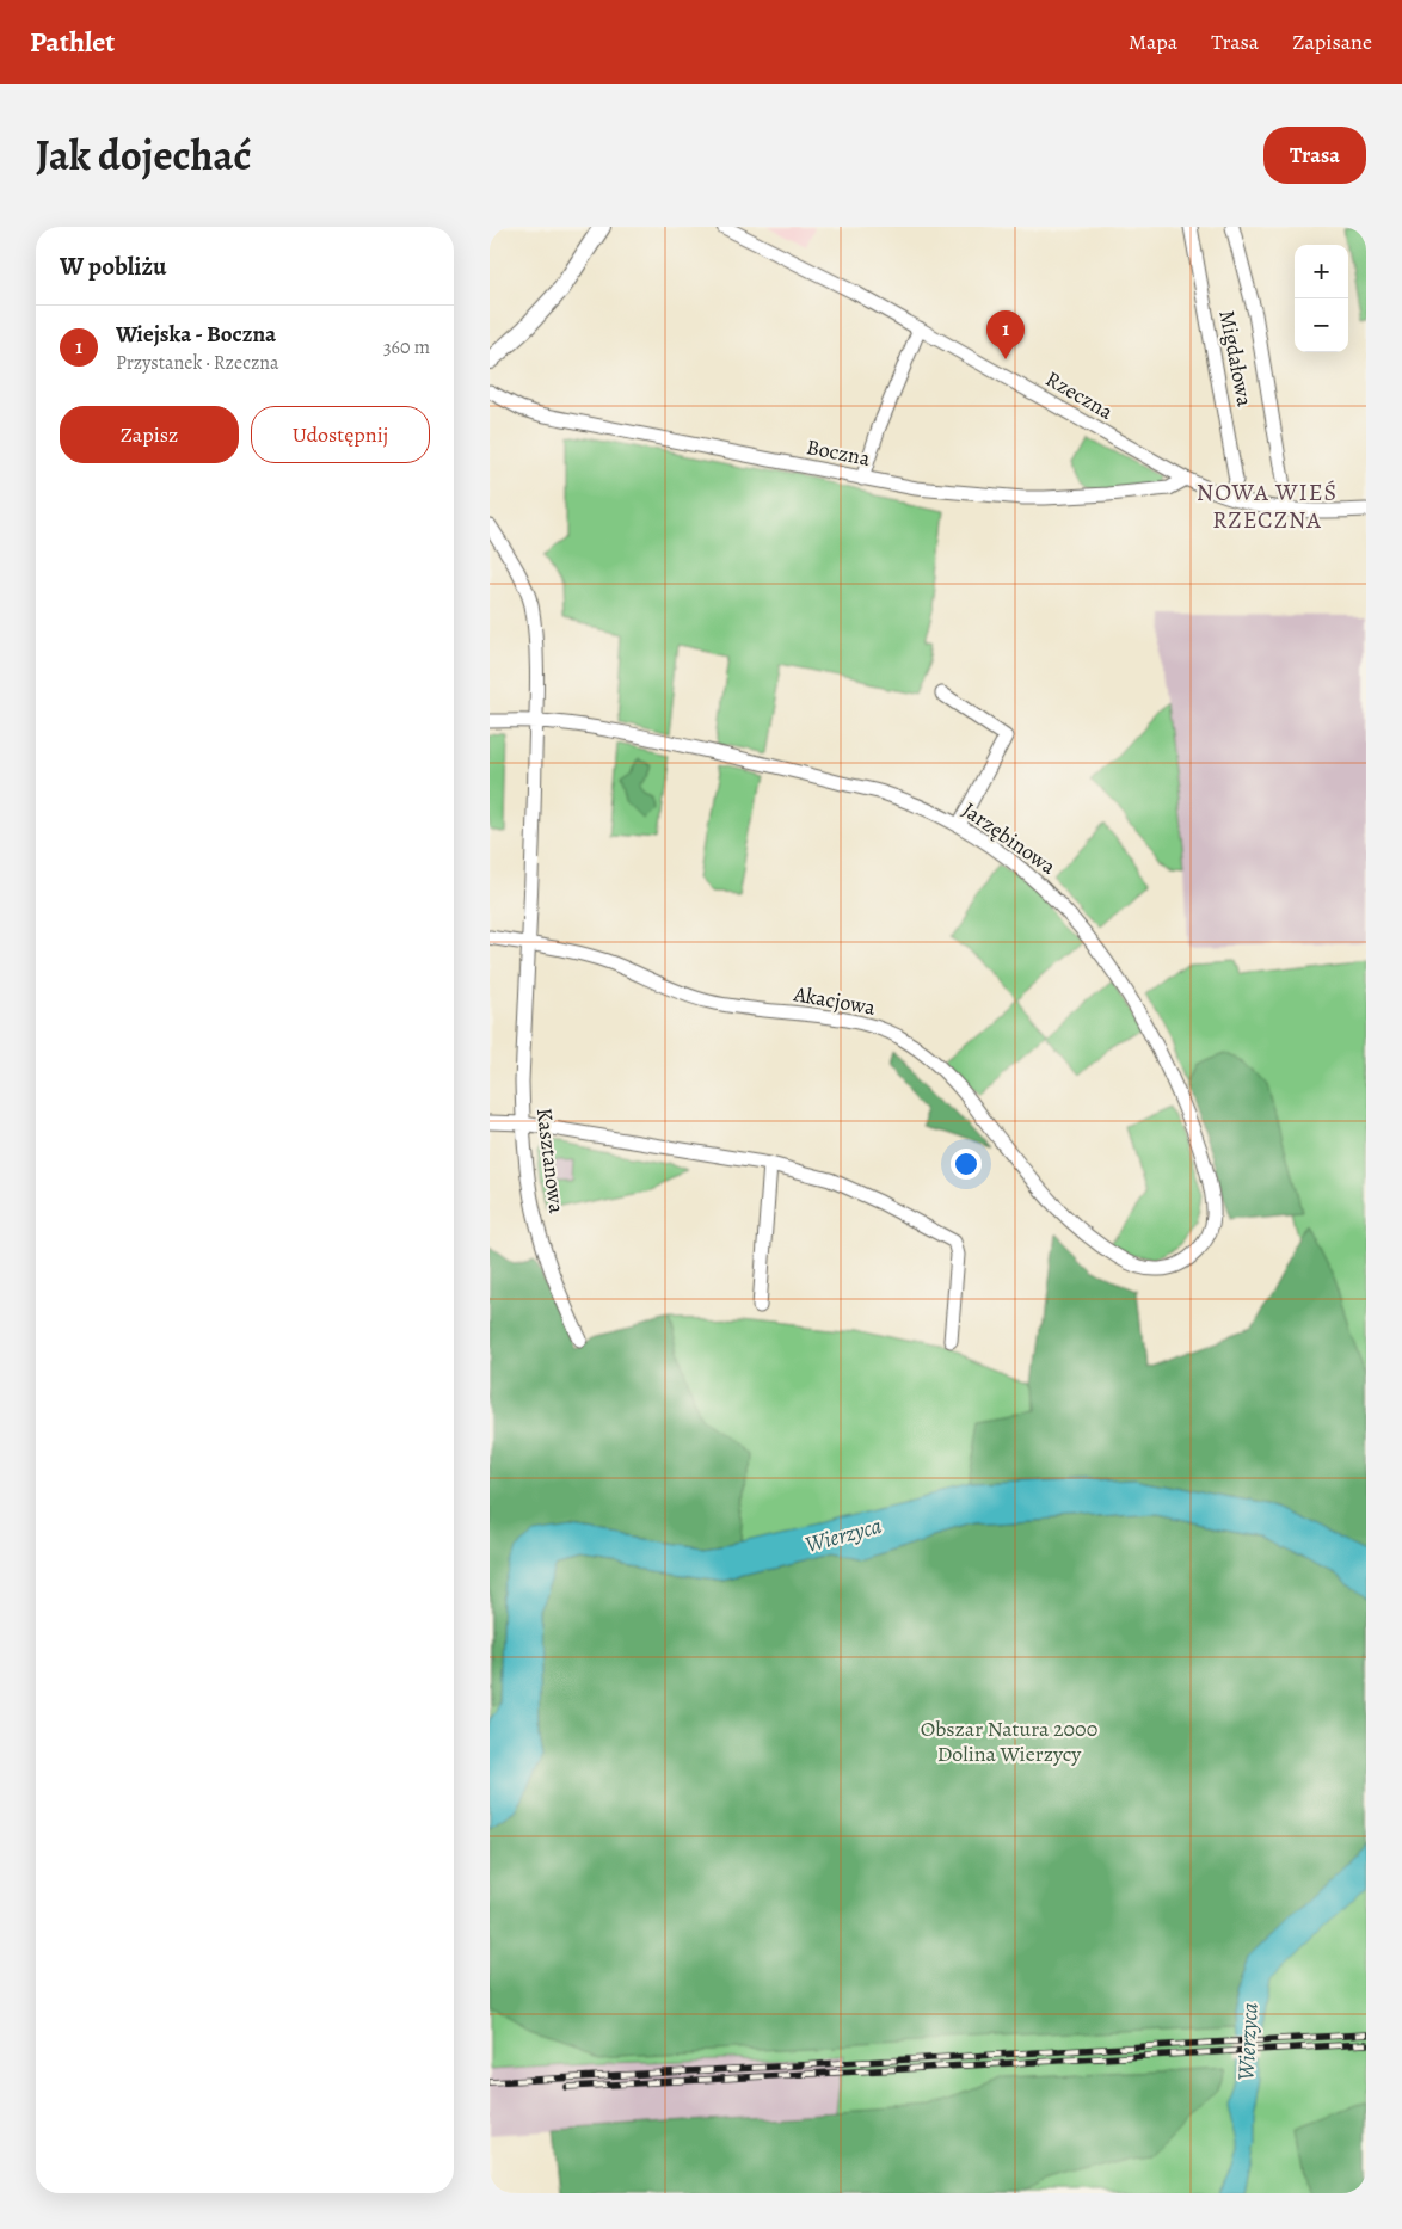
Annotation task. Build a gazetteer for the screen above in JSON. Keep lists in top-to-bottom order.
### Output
{
  "streets": {
    "street": [
      "Migdałowa",
      "Rzeczna",
      "Boczna",
      "Jarzębinowa",
      "Akacjowa",
      "Kasztanowa"
    ]
  },
  "crossings": [
    ["Migdałowa", "Rzeczna"],
    ["Rzeczna", "Boczna"],
    ["Jarzębinowa", "Akacjowa"],
    ["Jarzębinowa", "Kasztanowa"],
    ["Akacjowa", "Kasztanowa"]
  ],
  "districts": ["NOWA WIEŚ RZECZNA"],
  "water": ["Wierzyca"],
  "parks": ["Obszar Natura 2000 Dolina Wierzycy"],
  "page": {
    "header": "Pathlet",
    "nav": ["Mapa", "Trasa", "Zapisane"],
    "title": "Jak dojechać",
    "buttons": [
      "Trasa",
      ["Zapisz", "Udostępnij"]
    ],
    "heading": "W pobliżu",
    "map_buttons": ["+", "−"],
    "list": [
      {
        "mark": "1",
        "name": "Wiejska - Boczna",
        "note": "Przystanek · Rzeczna",
        "value": "360 m"
      }
    ],
    "pins": "1"
  }
}
